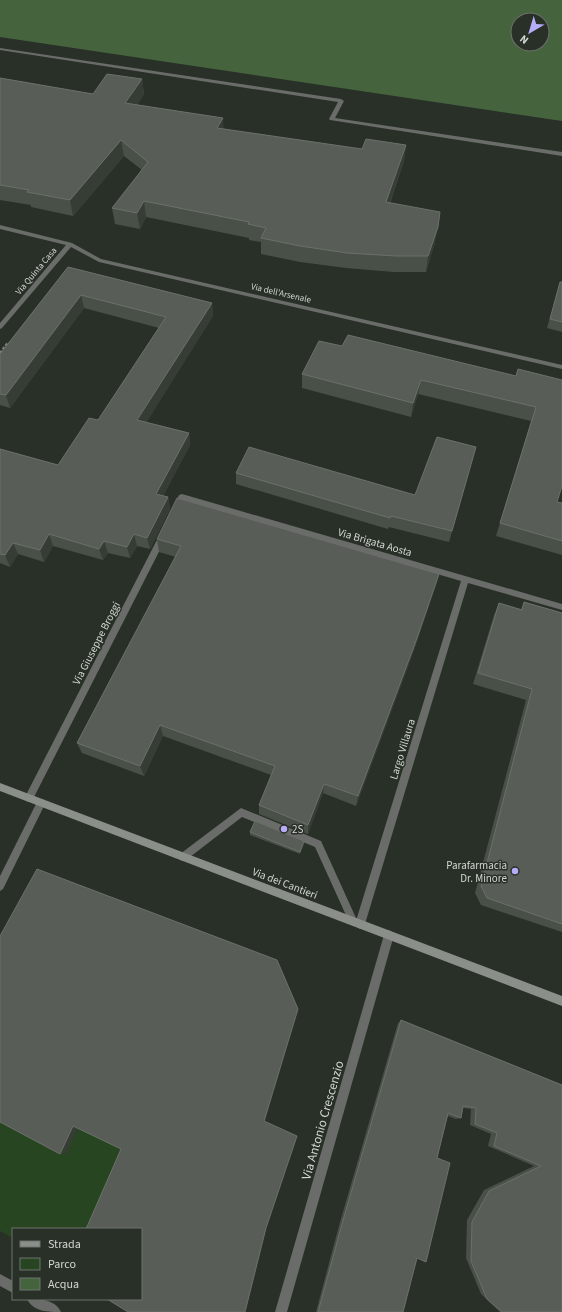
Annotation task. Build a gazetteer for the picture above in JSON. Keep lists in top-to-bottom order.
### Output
{
  "streets": {
    "main road": ["Via dei Cantieri"],
    "street": [
      "Via Quinta Casa",
      "Via dell'Arsenale",
      "Via Brigata Aosta",
      "Via Giuseppe Broggi",
      "Largo Villaura",
      "Via Antonio Crescenzio"
    ]
  },
  "crossings": [
    ["Via Quinta Casa", "Via dell'Arsenale"],
    ["Via Brigata Aosta", "Via Giuseppe Broggi"],
    ["Via Brigata Aosta", "Largo Villaura"],
    ["Via Giuseppe Broggi", "Via dei Cantieri"],
    ["Largo Villaura", "Via dei Cantieri"],
    ["Via dei Cantieri", "Via Antonio Crescenzio"]
  ],
  "places": ["2S", "Parafarmacia Dr. Minore"],
  "legend": ["Strada", "Parco", "Acqua"],
  "north": "bottom left"
}
